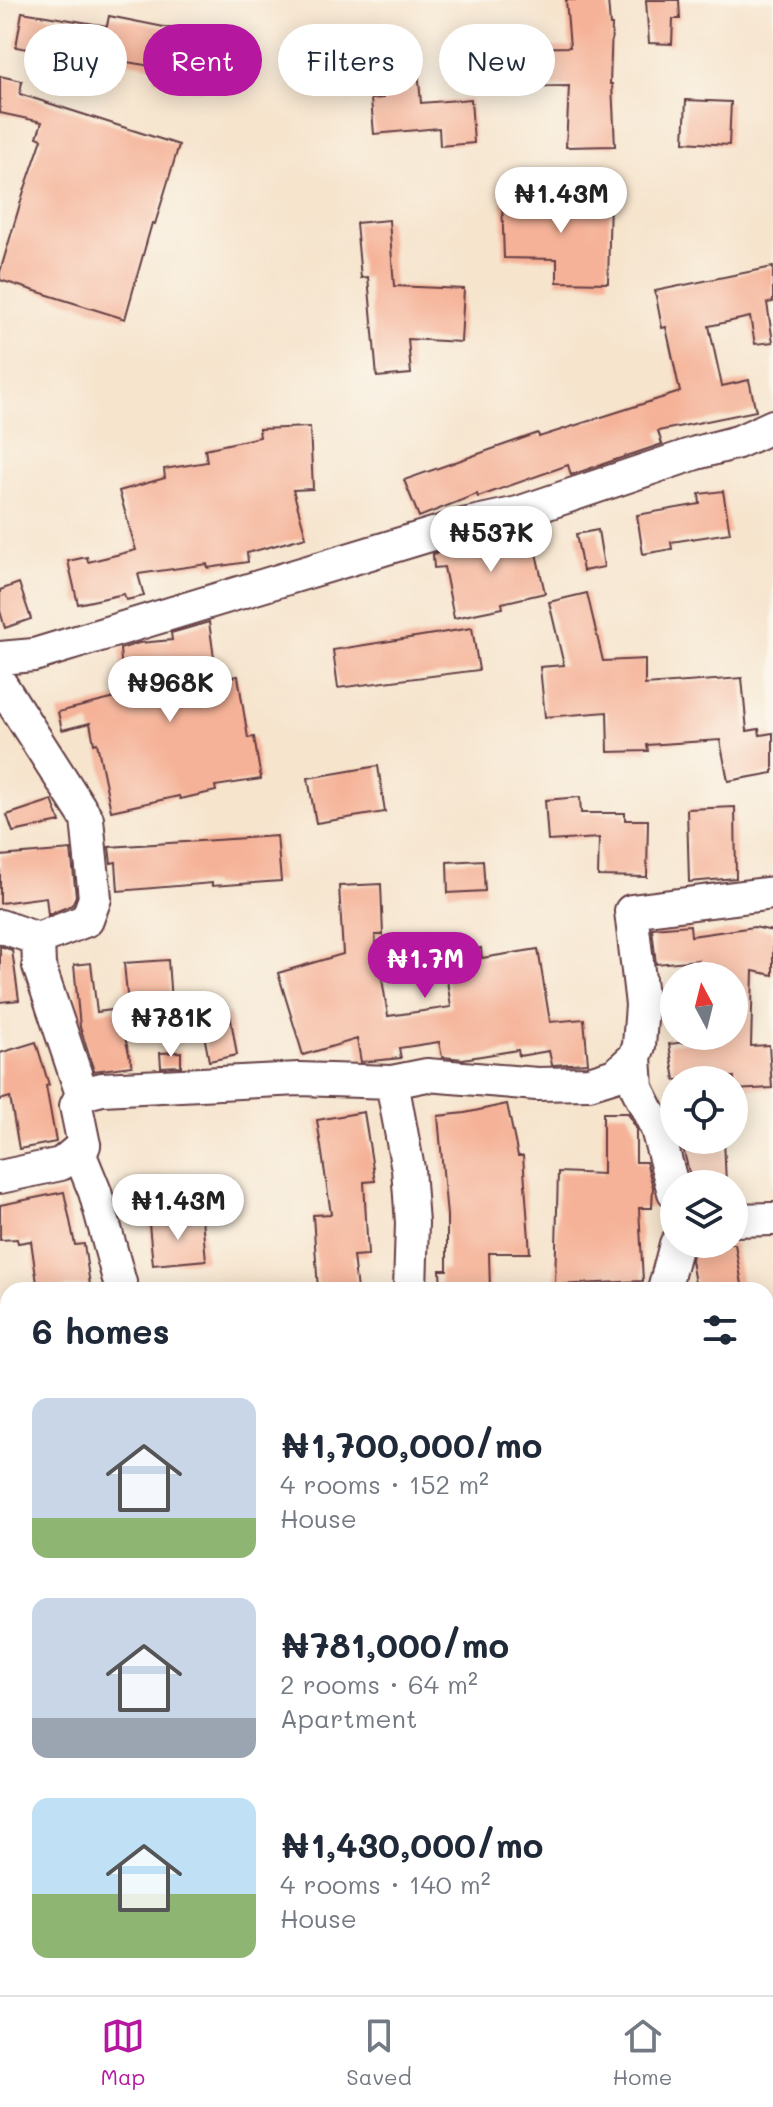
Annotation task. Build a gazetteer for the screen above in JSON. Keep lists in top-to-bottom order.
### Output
{
  "north": "top",
  "page": {
    "chip": [
      "Buy",
      "Rent",
      "Filters",
      "New"
    ],
    "price": [
      "₦1.43M",
      "₦537K",
      "₦968K",
      "₦1.7M",
      "₦781K",
      "₦1.43M"
    ],
    "heading": "6 homes",
    "list": [
      {
        "name": "₦1,700,000/mo",
        "note": "4 rooms · 152 m² · House"
      },
      {
        "name": "₦781,000/mo",
        "note": "2 rooms · 64 m² · Apartment"
      },
      {
        "name": "₦1,430,000/mo",
        "note": "4 rooms · 140 m² · House"
      }
    ],
    "tabs": ["Map", "Saved", "Home"]
  }
}
